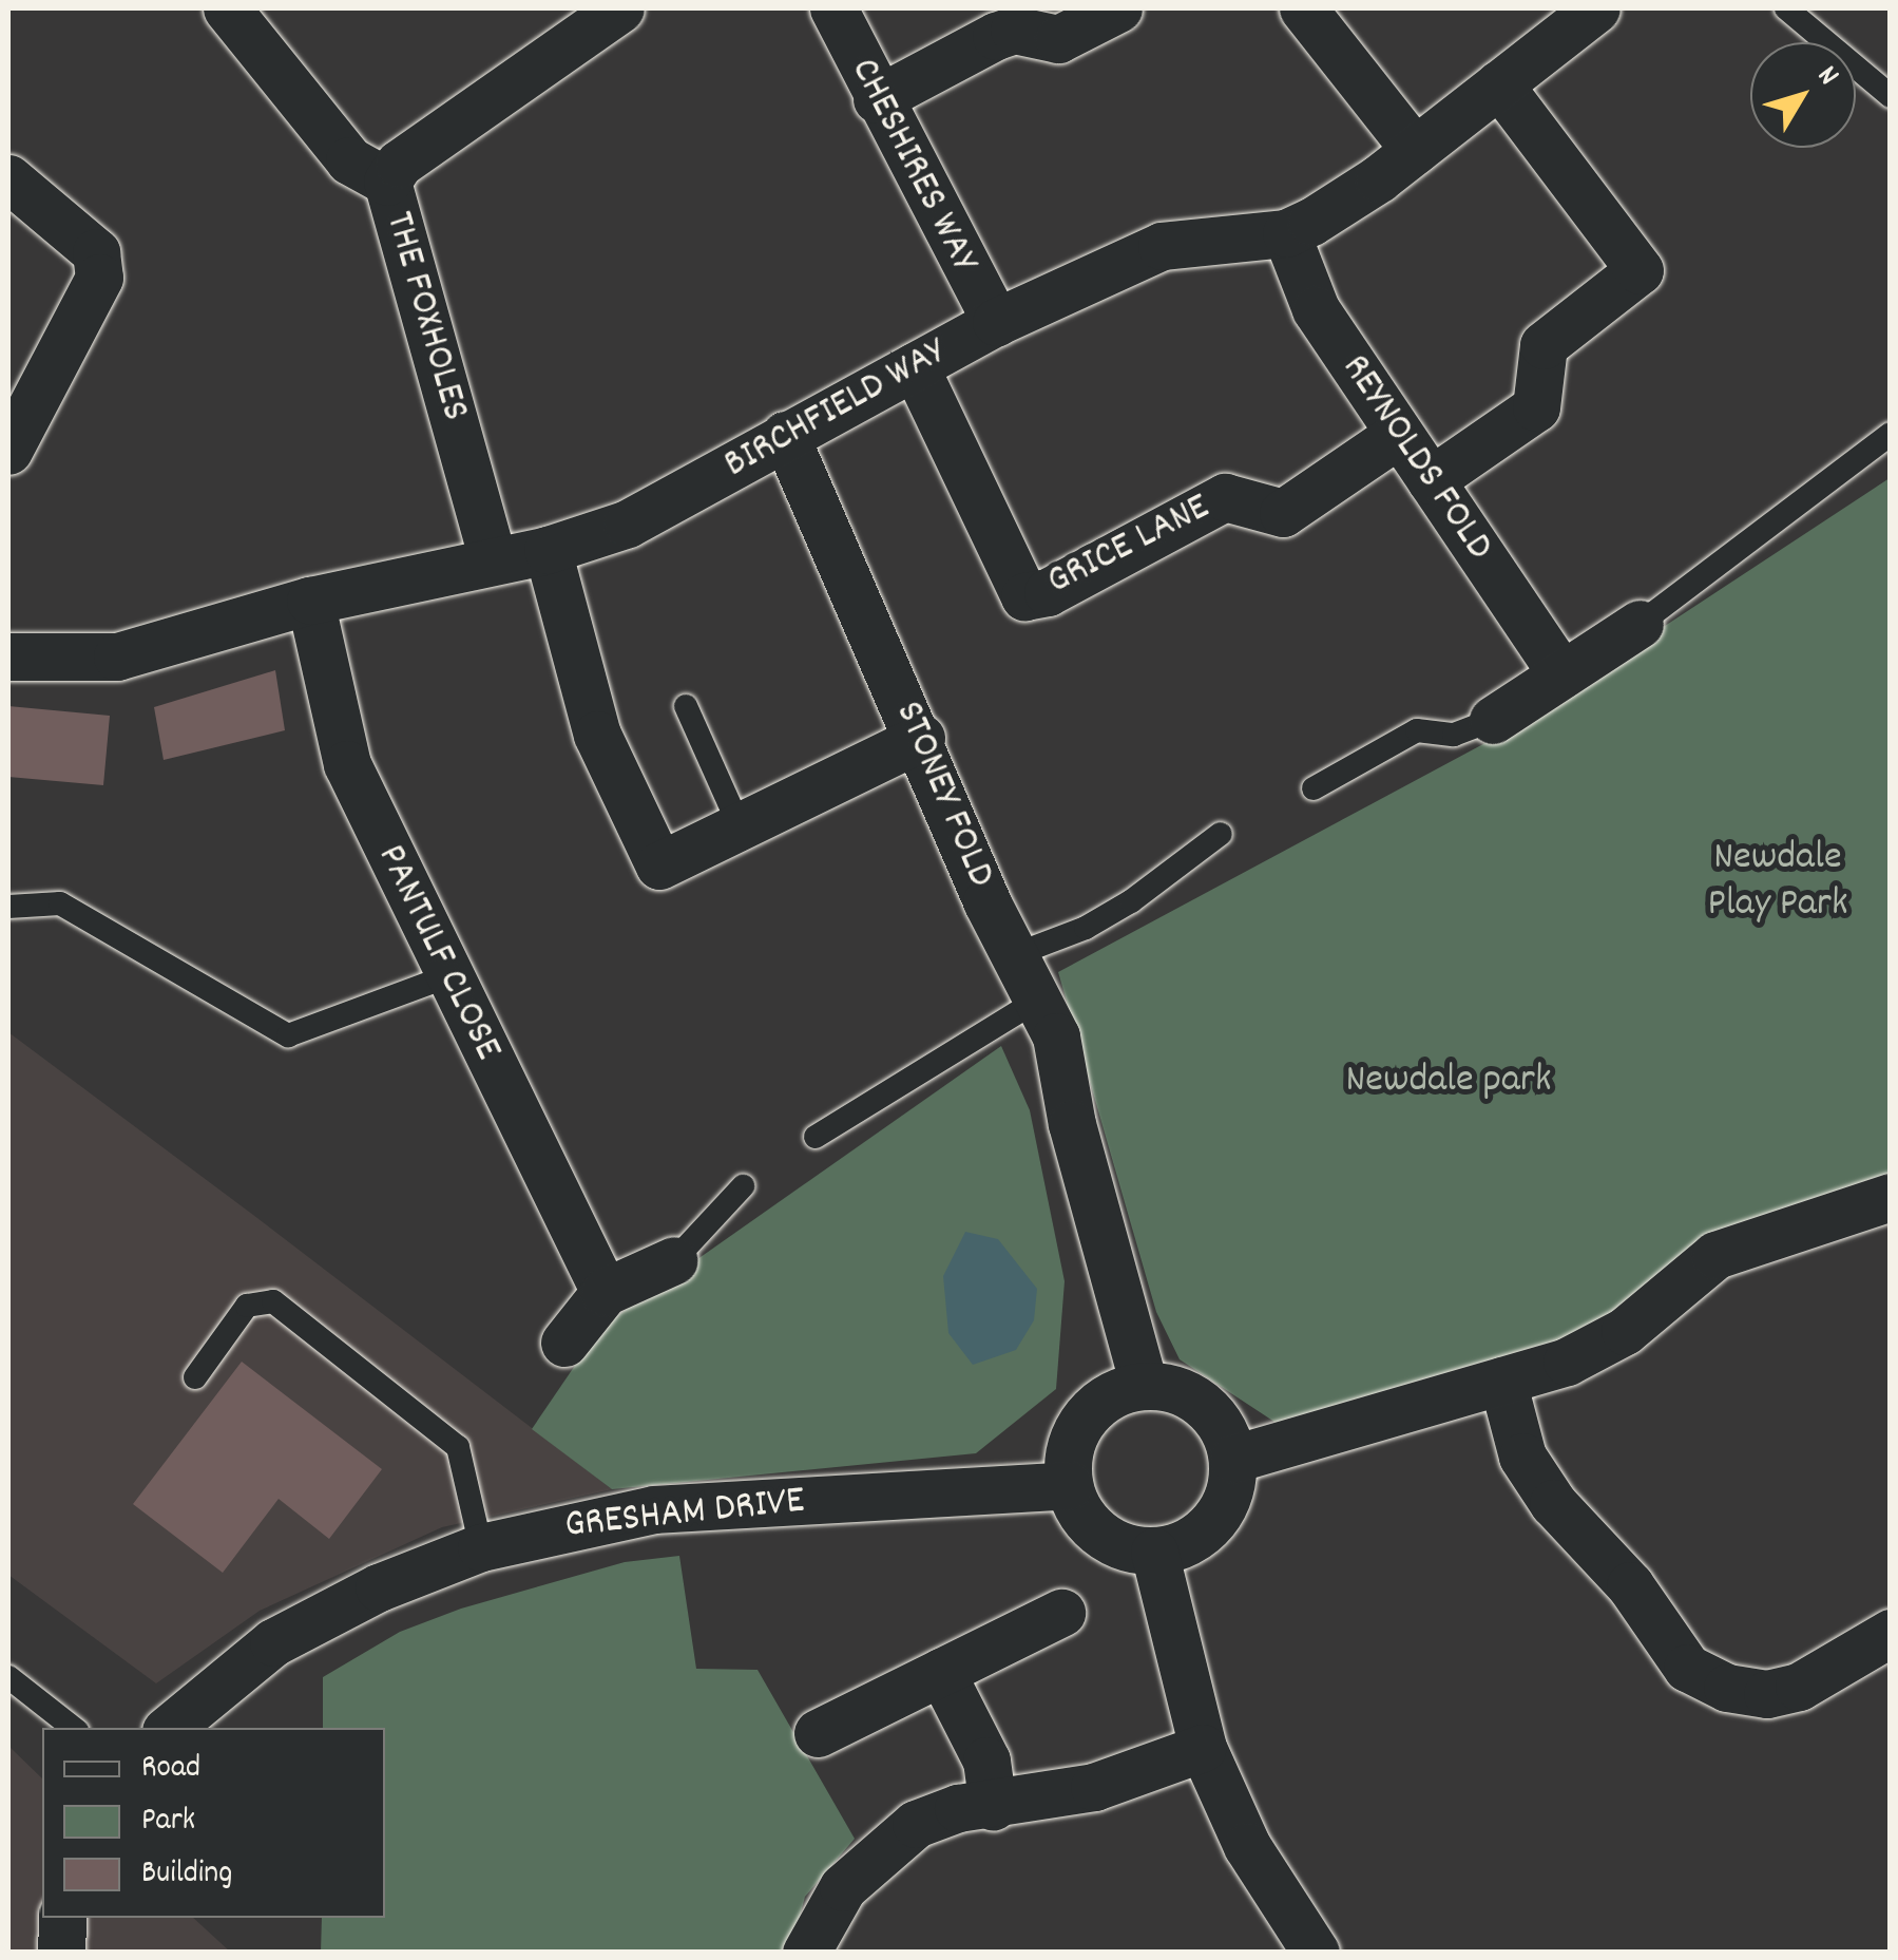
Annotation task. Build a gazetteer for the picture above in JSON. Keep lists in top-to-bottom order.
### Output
{
  "streets": {
    "street": [
      "CHESHIRES WAY",
      "THE FOXHOLES",
      "BIRCHFIELD WAY",
      "REYNOLDS FOLD",
      "GRICE LANE",
      "STONEY FOLD",
      "PANTULF CLOSE",
      "GRESHAM DRIVE"
    ]
  },
  "crossings": [
    ["CHESHIRES WAY", "BIRCHFIELD WAY"],
    ["THE FOXHOLES", "BIRCHFIELD WAY"],
    ["BIRCHFIELD WAY", "REYNOLDS FOLD"],
    ["BIRCHFIELD WAY", "GRICE LANE"],
    ["BIRCHFIELD WAY", "STONEY FOLD"],
    ["BIRCHFIELD WAY", "PANTULF CLOSE"],
    ["REYNOLDS FOLD", "GRICE LANE"],
    ["STONEY FOLD", "GRESHAM DRIVE"]
  ],
  "parks": ["Newdale Play Park", "Newdale park"],
  "legend": ["Road", "Park", "Building"],
  "north": "top right"
}
